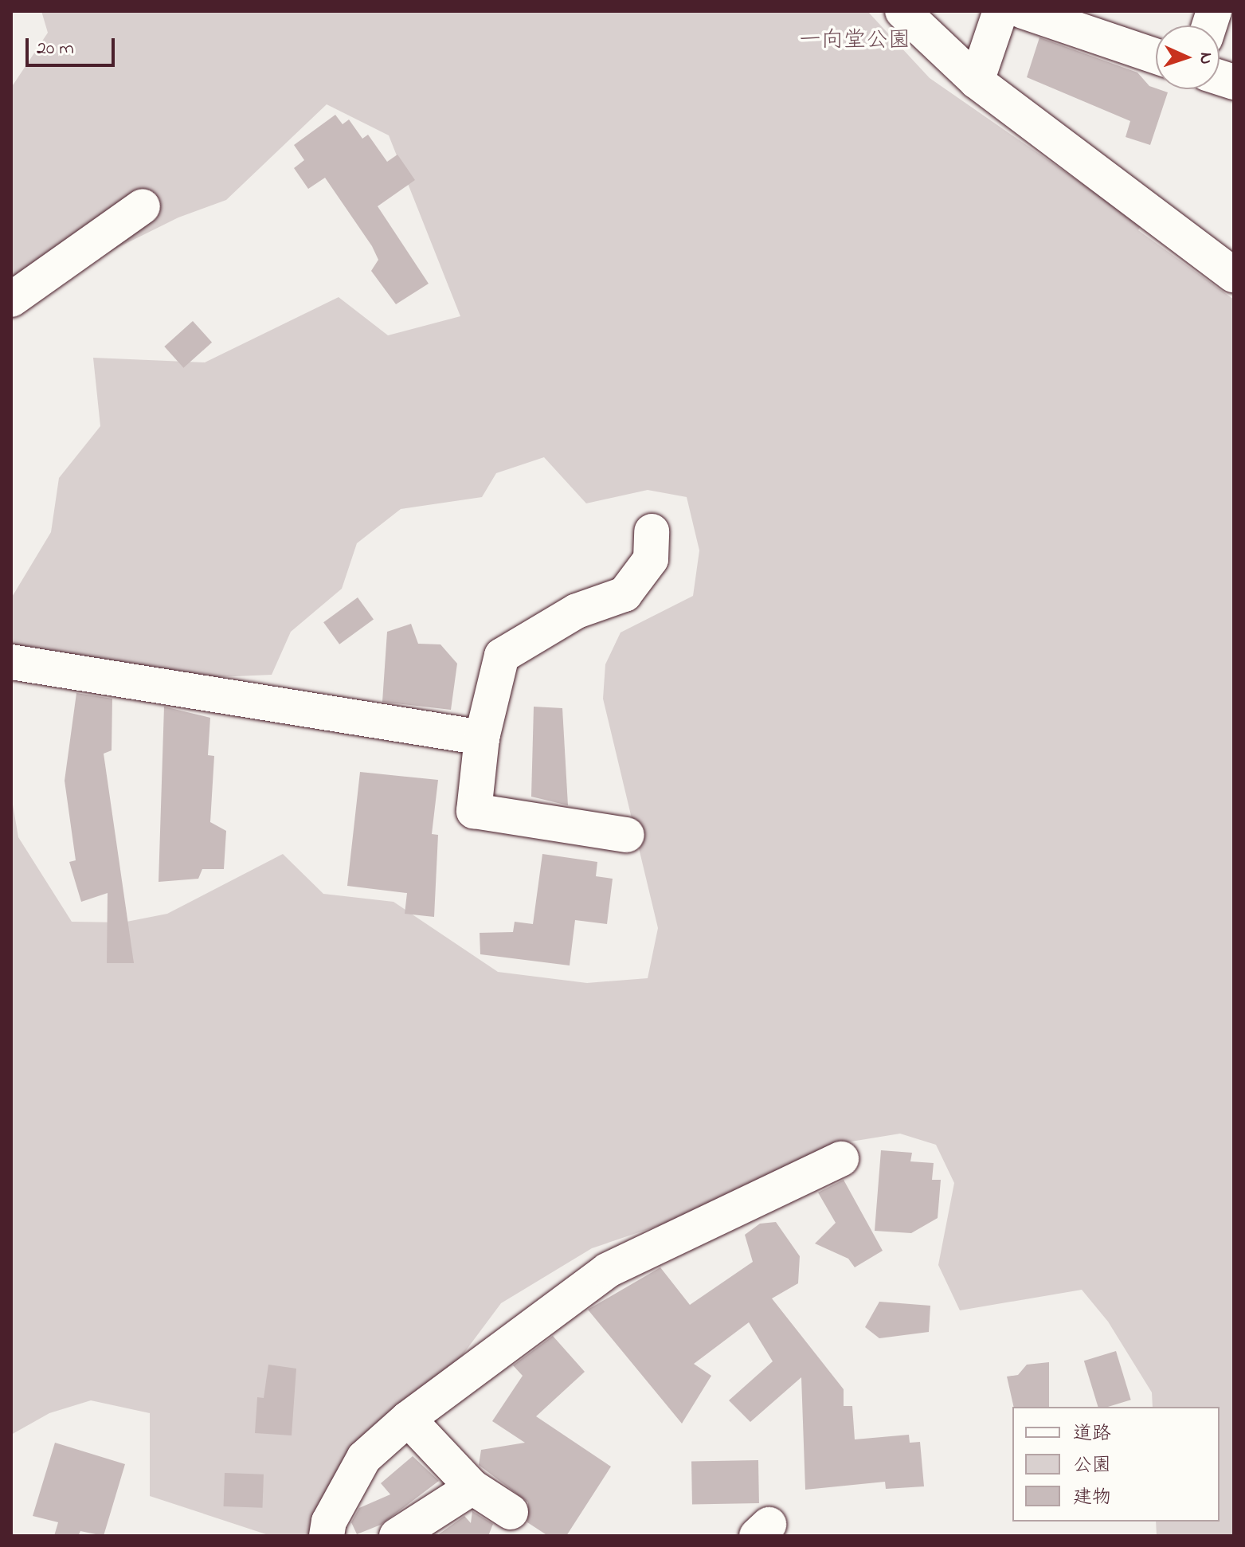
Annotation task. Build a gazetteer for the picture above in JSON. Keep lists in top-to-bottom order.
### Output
{
  "parks": ["一向堂公園"],
  "legend": ["道路", "公園", "建物"],
  "scale_bar": "20 m",
  "north": "right"
}
